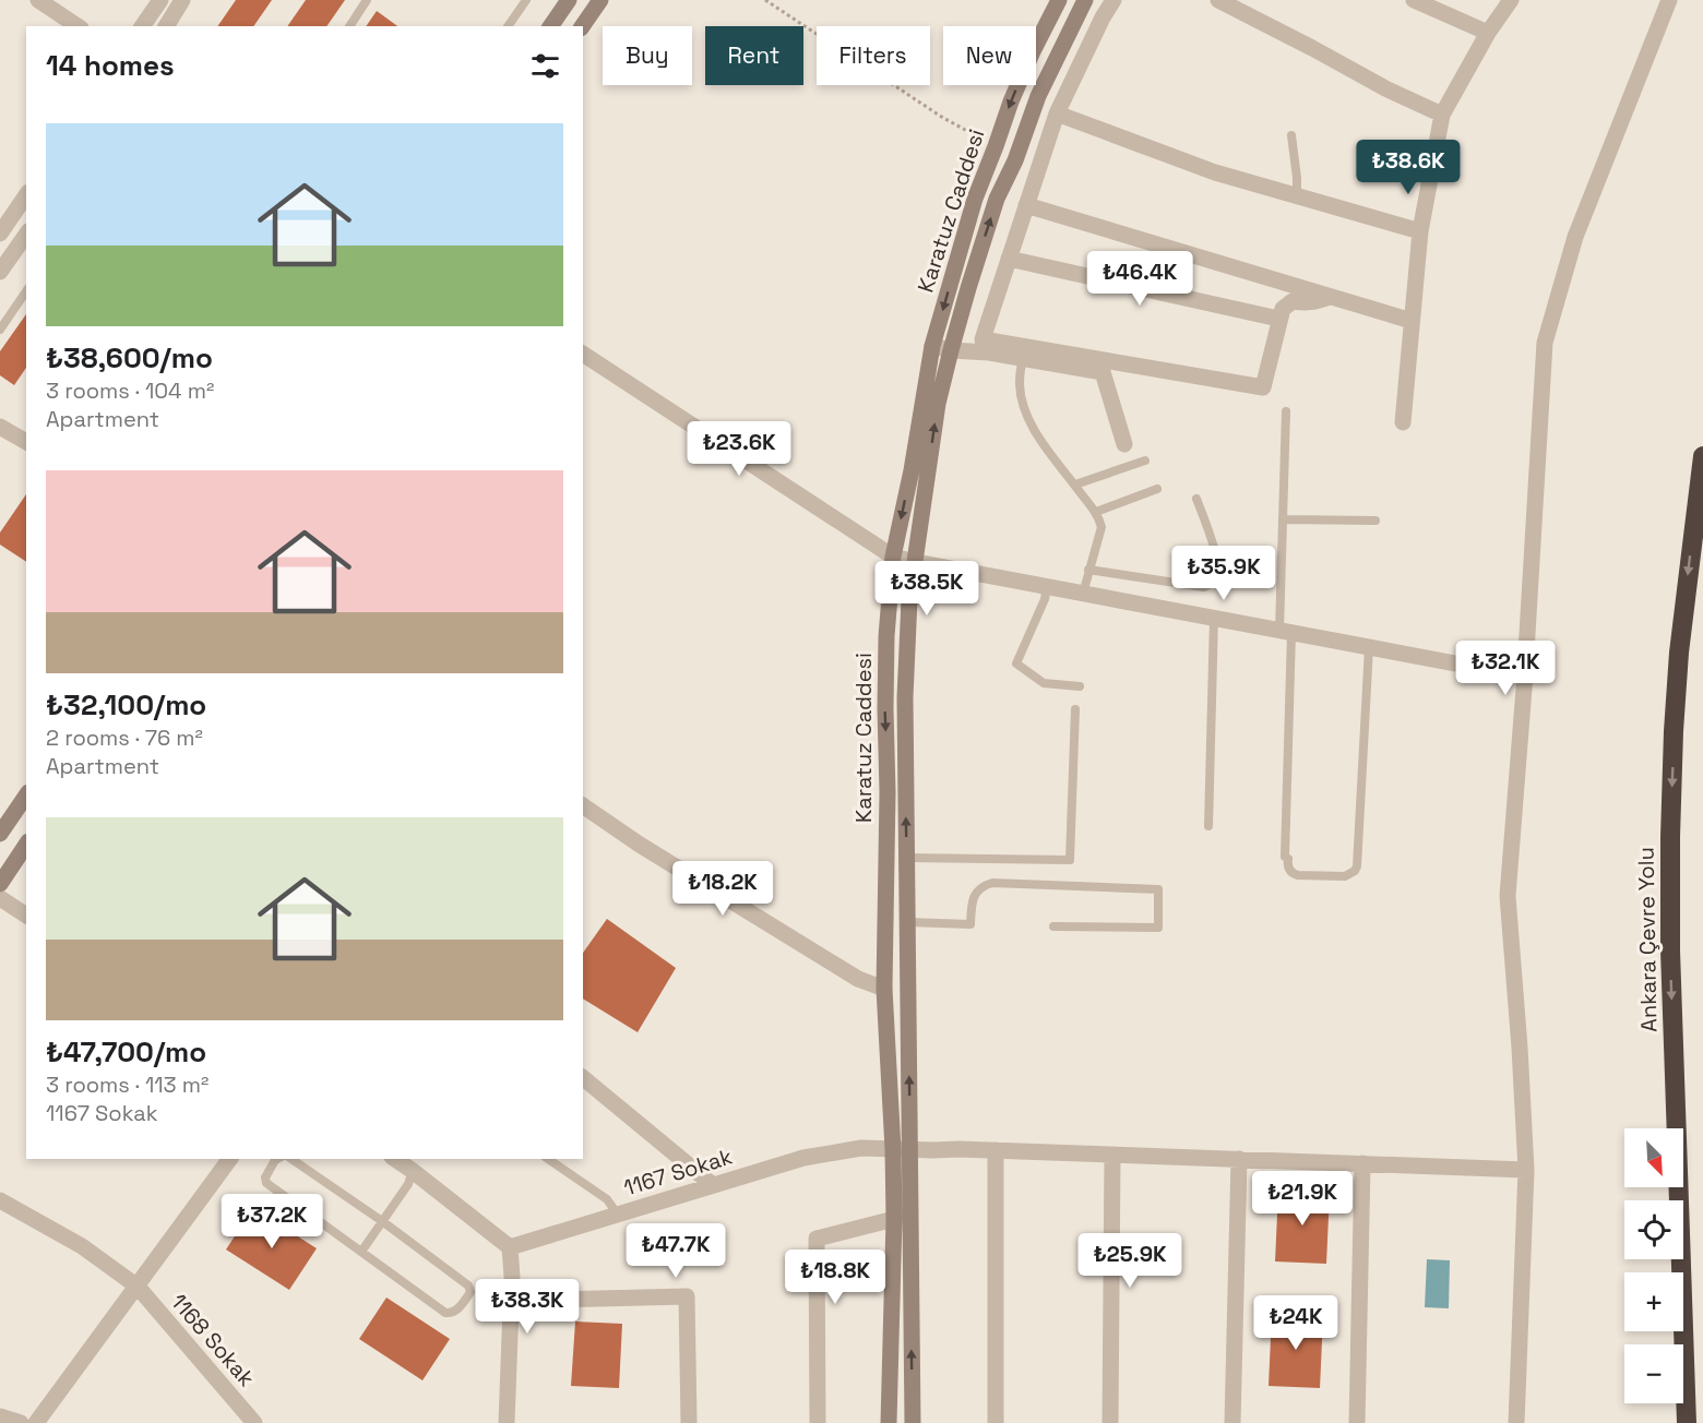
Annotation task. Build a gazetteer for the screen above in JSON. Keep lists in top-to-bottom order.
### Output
{
  "streets": {
    "highway": ["Ankara Çevre Yolu"],
    "street": ["Karatuz Caddesi", "1167 Sokak", "1168 Sokak"]
  },
  "crossings": [
    ["Karatuz Caddesi", "1167 Sokak"]
  ],
  "one_way": ["Ankara Çevre Yolu"],
  "north": "bottom right",
  "page": {
    "chip": [
      "Buy",
      "Rent",
      "Filters",
      "New"
    ],
    "heading": "14 homes",
    "list": [
      {
        "name": "₺38,600/mo",
        "note": "3 rooms · 104 m² · Apartment"
      },
      {
        "name": "₺32,100/mo",
        "note": "2 rooms · 76 m² · Apartment"
      },
      {
        "name": "₺47,700/mo",
        "note": "3 rooms · 113 m² · 1167 Sokak"
      }
    ],
    "price": [
      "₺38.6K",
      "₺46.4K",
      "₺23.6K",
      "₺35.9K",
      "₺38.5K",
      "₺32.1K",
      "₺18.2K",
      "₺21.9K",
      "₺37.2K",
      "₺47.7K",
      "₺25.9K",
      "₺18.8K",
      "₺38.3K",
      "₺24K"
    ],
    "map_buttons": ["+", "−"]
  }
}
